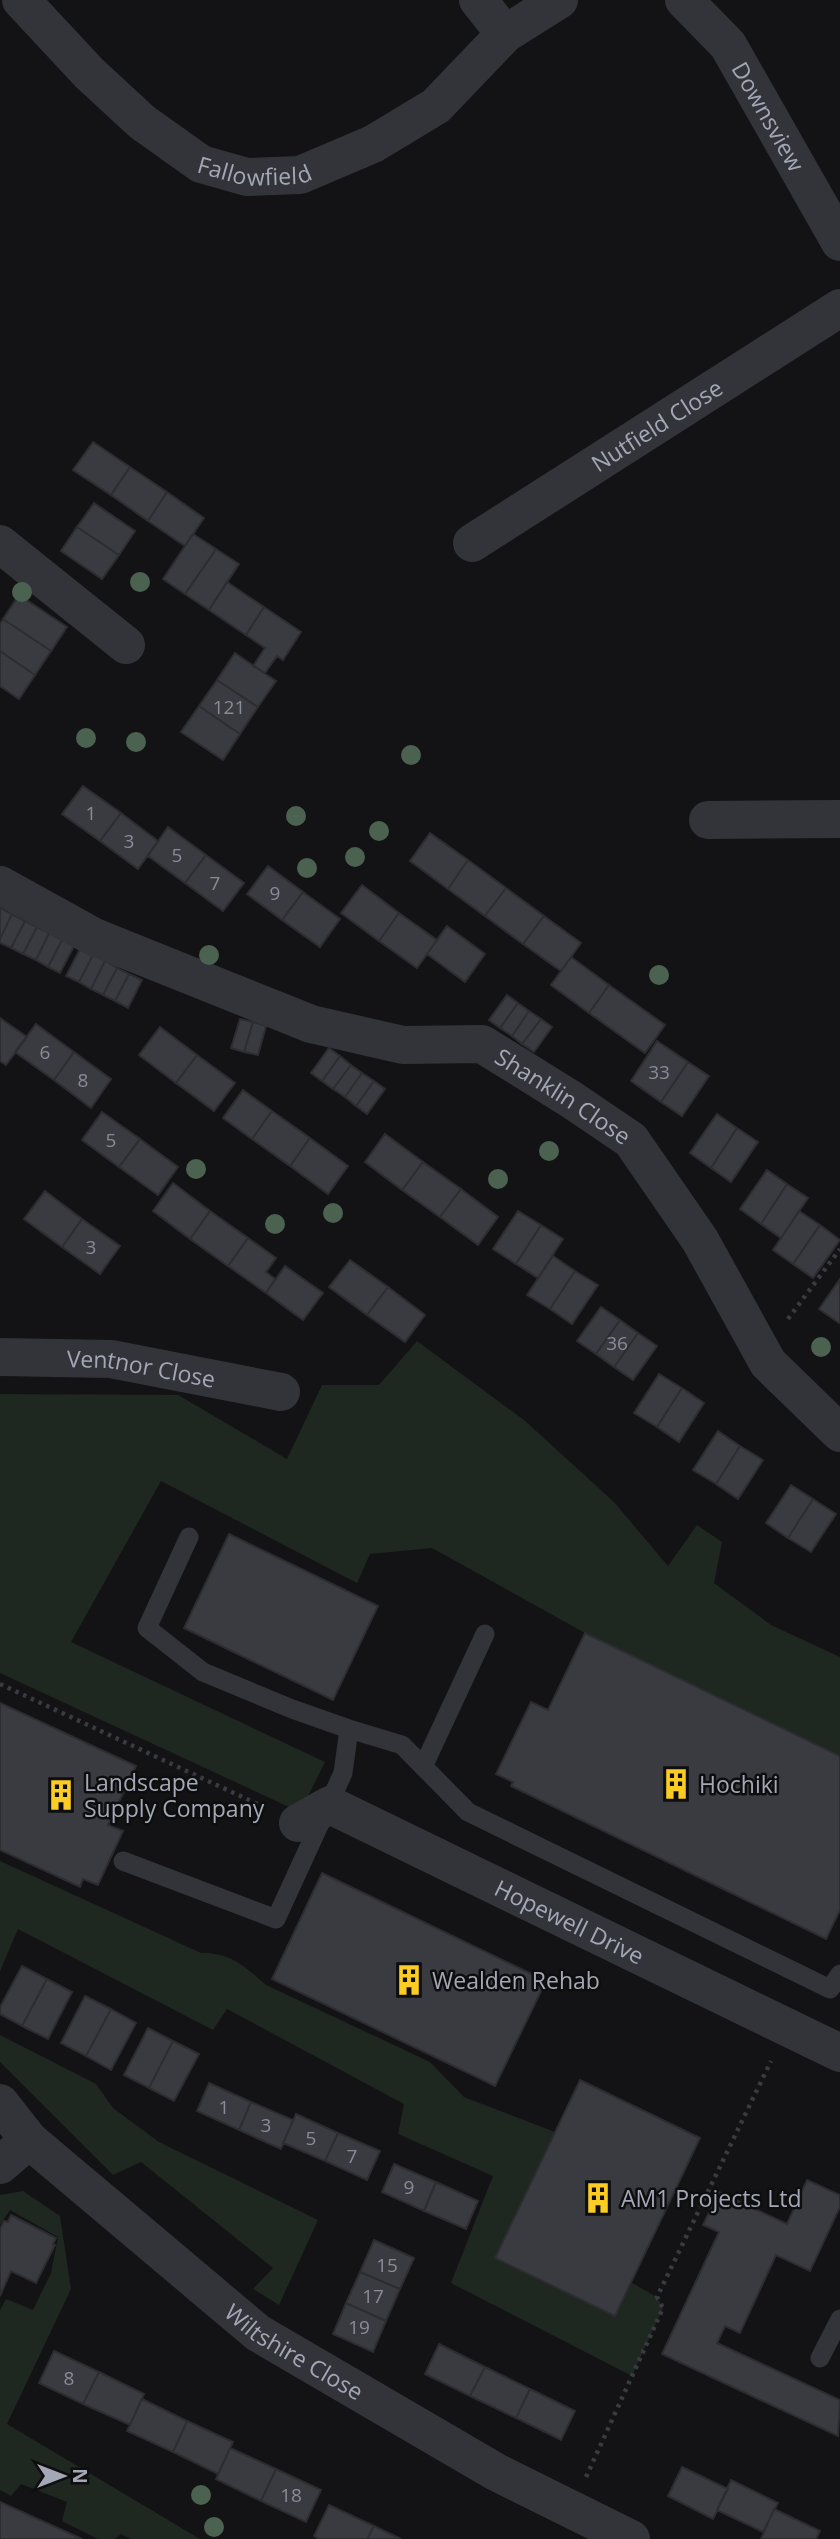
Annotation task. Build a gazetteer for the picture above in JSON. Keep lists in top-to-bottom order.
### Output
{
  "streets": {
    "street": [
      "Downsview",
      "Fallowfield",
      "Nutfield Close",
      "Shanklin Close",
      "Ventnor Close",
      "Hopewell Drive",
      "Wiltshire Close"
    ]
  },
  "places": {
    "building": [
      "Hochiki",
      "Landscape Supply Company",
      "Wealden Rehab",
      "AM1 Projects Ltd"
    ]
  },
  "house_numbers": [
    "121",
    "1",
    "3",
    "5",
    "7",
    "9",
    "6",
    "33",
    "8",
    "5",
    "3",
    "36",
    "1",
    "3",
    "5",
    "7",
    "9",
    "15",
    "17",
    "19",
    "8",
    "18"
  ],
  "north": "right"
}
